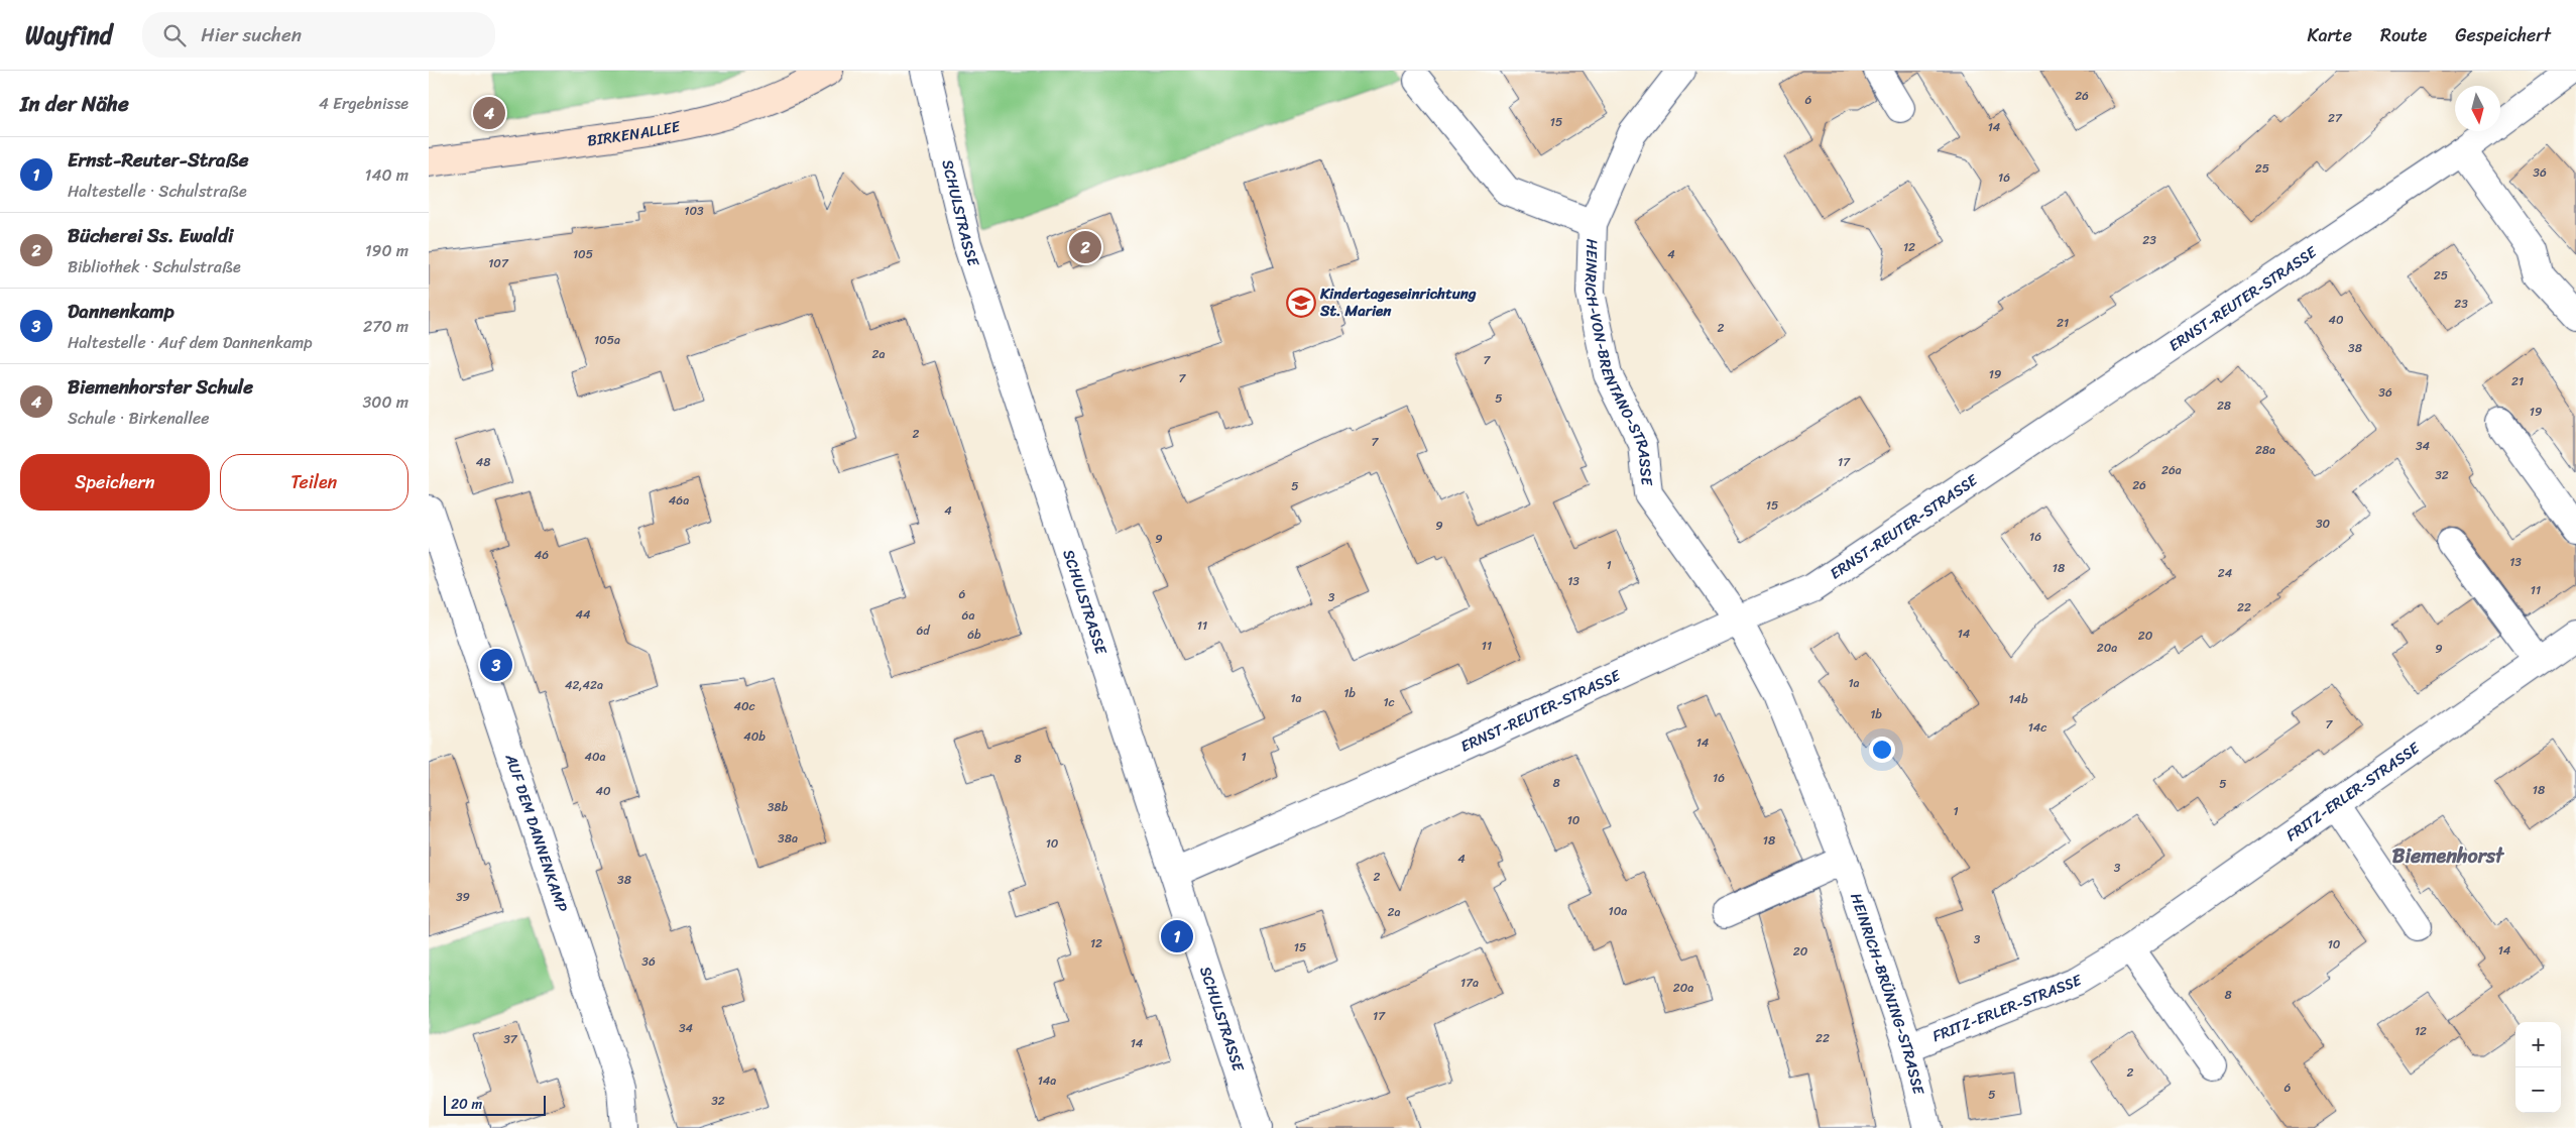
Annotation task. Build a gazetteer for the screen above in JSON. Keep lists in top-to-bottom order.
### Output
{
  "streets": {
    "street": [
      "BIRKENALLEE",
      "SCHULSTRASSE",
      "ERNST-REUTER-STRASSE",
      "HEINRICH-VON-BRENTANO-STRASSE",
      "FRITZ-ERLER-STRASSE",
      "AUF DEM DANNENKAMP",
      "HEINRICH-BRÜNING-STRASSE"
    ]
  },
  "crossings": [
    ["SCHULSTRASSE", "ERNST-REUTER-STRASSE"],
    ["ERNST-REUTER-STRASSE", "HEINRICH-VON-BRENTANO-STRASSE"],
    ["ERNST-REUTER-STRASSE", "HEINRICH-BRÜNING-STRASSE"],
    ["HEINRICH-VON-BRENTANO-STRASSE", "HEINRICH-BRÜNING-STRASSE"],
    ["FRITZ-ERLER-STRASSE", "HEINRICH-BRÜNING-STRASSE"]
  ],
  "districts": ["Biemenhorst"],
  "places": {
    "school or university": ["Kindertageseinrichtung St. Marien"]
  },
  "house_numbers": [
    "26",
    "6",
    "27",
    "15",
    "14",
    "25",
    "36",
    "16",
    "103",
    "23",
    "12",
    "105",
    "4",
    "107",
    "25",
    "23",
    "40",
    "21",
    "2",
    "105a",
    "38",
    "2a",
    "7",
    "19",
    "7",
    "21",
    "36",
    "5",
    "28",
    "19",
    "2",
    "7",
    "34",
    "28a",
    "48",
    "17",
    "26a",
    "32",
    "26",
    "5",
    "46a",
    "15",
    "4",
    "30",
    "9",
    "16",
    "9",
    "46",
    "13",
    "1",
    "18",
    "24",
    "13",
    "11",
    "6",
    "3",
    "22",
    "44",
    "6a",
    "11",
    "6d",
    "14",
    "6b",
    "20",
    "11",
    "20a",
    "9",
    "1a",
    "42,42a",
    "1b",
    "1a",
    "14b",
    "1c",
    "40c",
    "1b",
    "7",
    "14c",
    "40b",
    "14",
    "40a",
    "1",
    "8",
    "16",
    "8",
    "5",
    "18",
    "40",
    "38b",
    "1",
    "10",
    "38a",
    "18",
    "10",
    "4",
    "3",
    "2",
    "38",
    "39",
    "10a",
    "2a",
    "3",
    "12",
    "10",
    "15",
    "14",
    "20",
    "36",
    "17a",
    "20a",
    "8",
    "17",
    "34",
    "12",
    "22",
    "37",
    "14",
    "2",
    "14a",
    "6",
    "5",
    "32"
  ],
  "scale_bar": "20 m",
  "north": "bottom",
  "page": {
    "header": "Wayfind",
    "search": "Hier suchen",
    "nav": ["Karte", "Route", "Gespeichert"],
    "heading": ["In der Nähe", "4 Ergebnisse"],
    "pins": [
      "4",
      "2",
      "3",
      "1"
    ],
    "list": [
      {
        "mark": "1",
        "name": "Ernst-Reuter-Straße",
        "note": "Haltestelle · Schulstraße",
        "value": "140 m"
      },
      {
        "mark": "2",
        "name": "Bücherei Ss. Ewaldi",
        "note": "Bibliothek · Schulstraße",
        "value": "190 m"
      },
      {
        "mark": "3",
        "name": "Dannenkamp",
        "note": "Haltestelle · Auf dem Dannenkamp",
        "value": "270 m"
      },
      {
        "mark": "4",
        "name": "Biemenhorster Schule",
        "note": "Schule · Birkenallee",
        "value": "300 m"
      }
    ],
    "buttons": ["Speichern", "Teilen"],
    "map_buttons": ["+", "−"],
    "scale": "20 m"
  }
}
